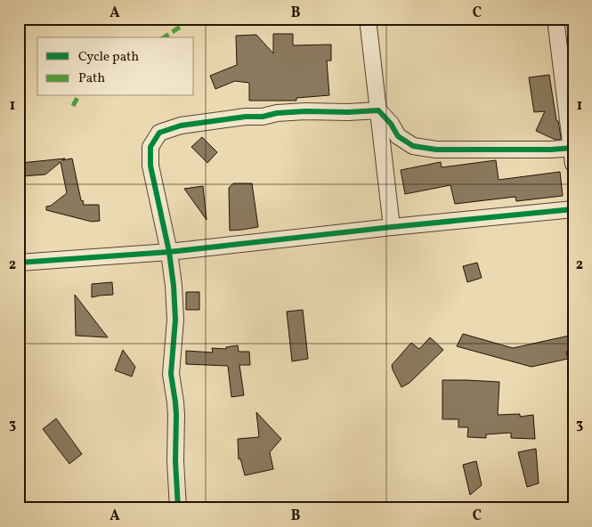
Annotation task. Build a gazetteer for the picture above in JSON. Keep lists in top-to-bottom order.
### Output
{
  "legend": ["Cycle path", "Path"],
  "grid": {
    "columns": ["A", "B", "C"],
    "rows": ["1", "2", "3"]
  }
}
